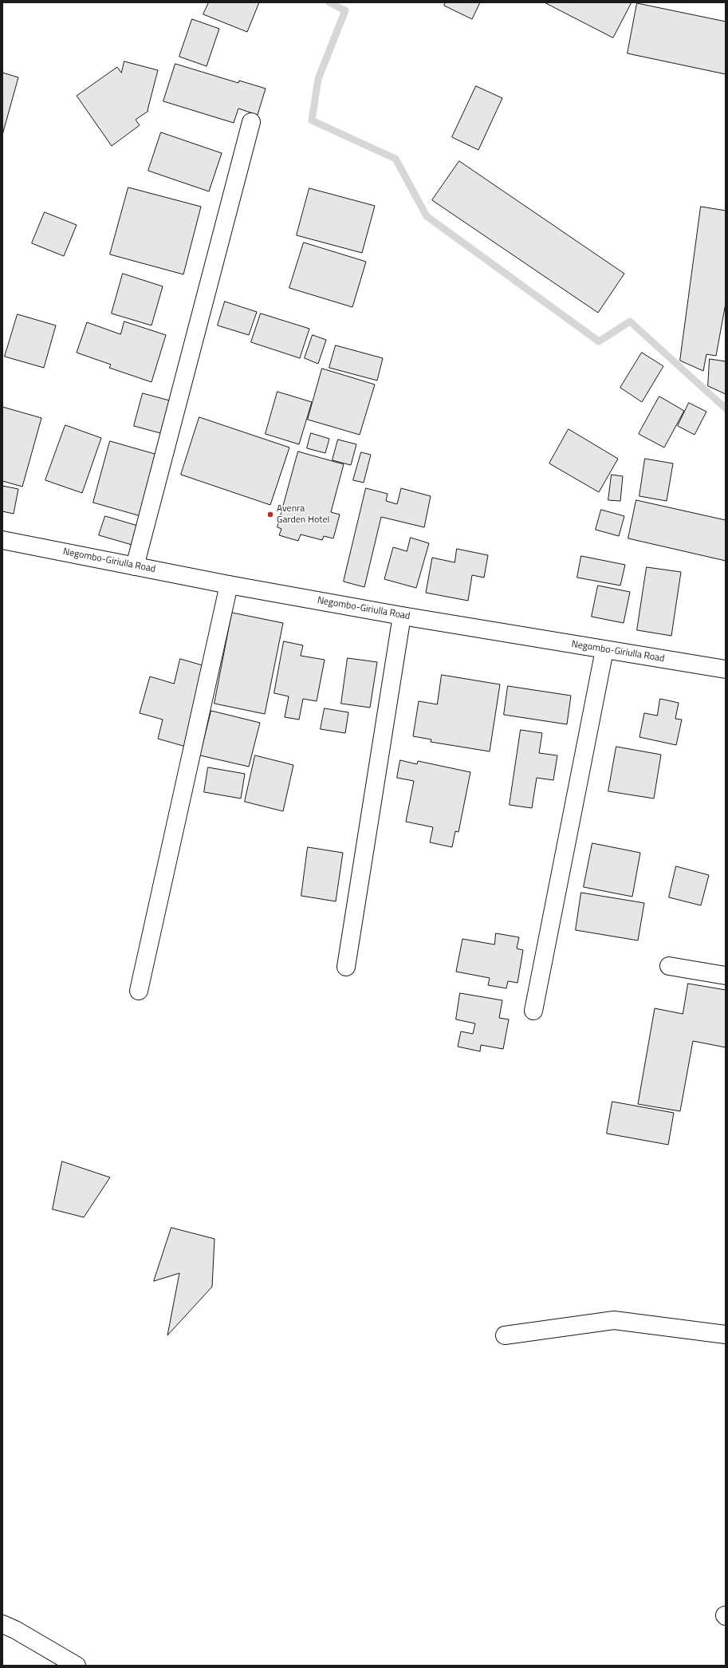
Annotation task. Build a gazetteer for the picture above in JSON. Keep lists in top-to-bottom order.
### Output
{
  "streets": {
    "street": ["Negombo-Giriulla Road"]
  },
  "places": ["Avenra Garden Hotel"]
}
